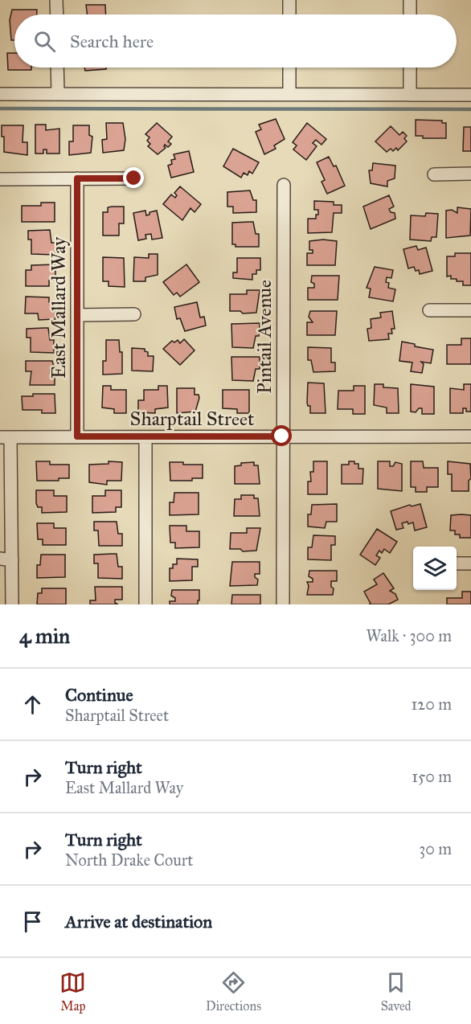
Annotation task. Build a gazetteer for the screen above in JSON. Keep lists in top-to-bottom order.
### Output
{
  "streets": {
    "street": ["East Mallard Way", "Pintail Avenue", "Sharptail Street"]
  },
  "crossings": [
    ["East Mallard Way", "Sharptail Street"],
    ["Pintail Avenue", "Sharptail Street"]
  ],
  "page": {
    "search": "Search here",
    "heading": ["4 min", "Walk · 300 m"],
    "list": [
      ["Continue", "Sharptail Street", "120 m"],
      ["Turn right", "East Mallard Way", "150 m"],
      ["Turn right", "North Drake Court", "30 m"],
      "Arrive at destination"
    ],
    "nav": ["Map", "Directions", "Saved"]
  }
}
